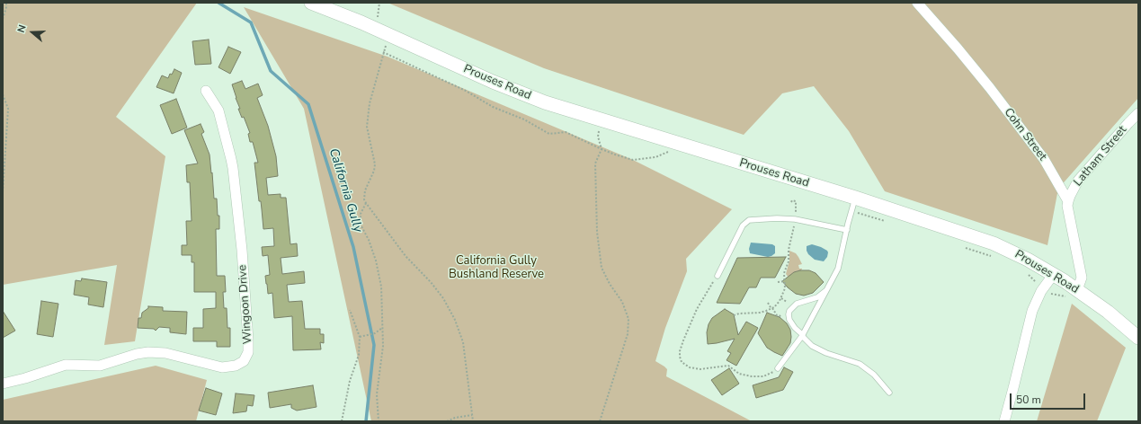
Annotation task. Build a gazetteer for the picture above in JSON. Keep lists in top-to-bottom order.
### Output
{
  "streets": {
    "street": [
      "Prouses Road",
      "Cohn Street",
      "Latham Street",
      "Wingoon Drive"
    ]
  },
  "crossings": [
    ["Prouses Road", "Cohn Street"],
    ["Cohn Street", "Latham Street"]
  ],
  "water": ["California Gully"],
  "parks": ["California Gully Bushland Reserve"],
  "scale_bar": "50 m",
  "north": "left"
}
